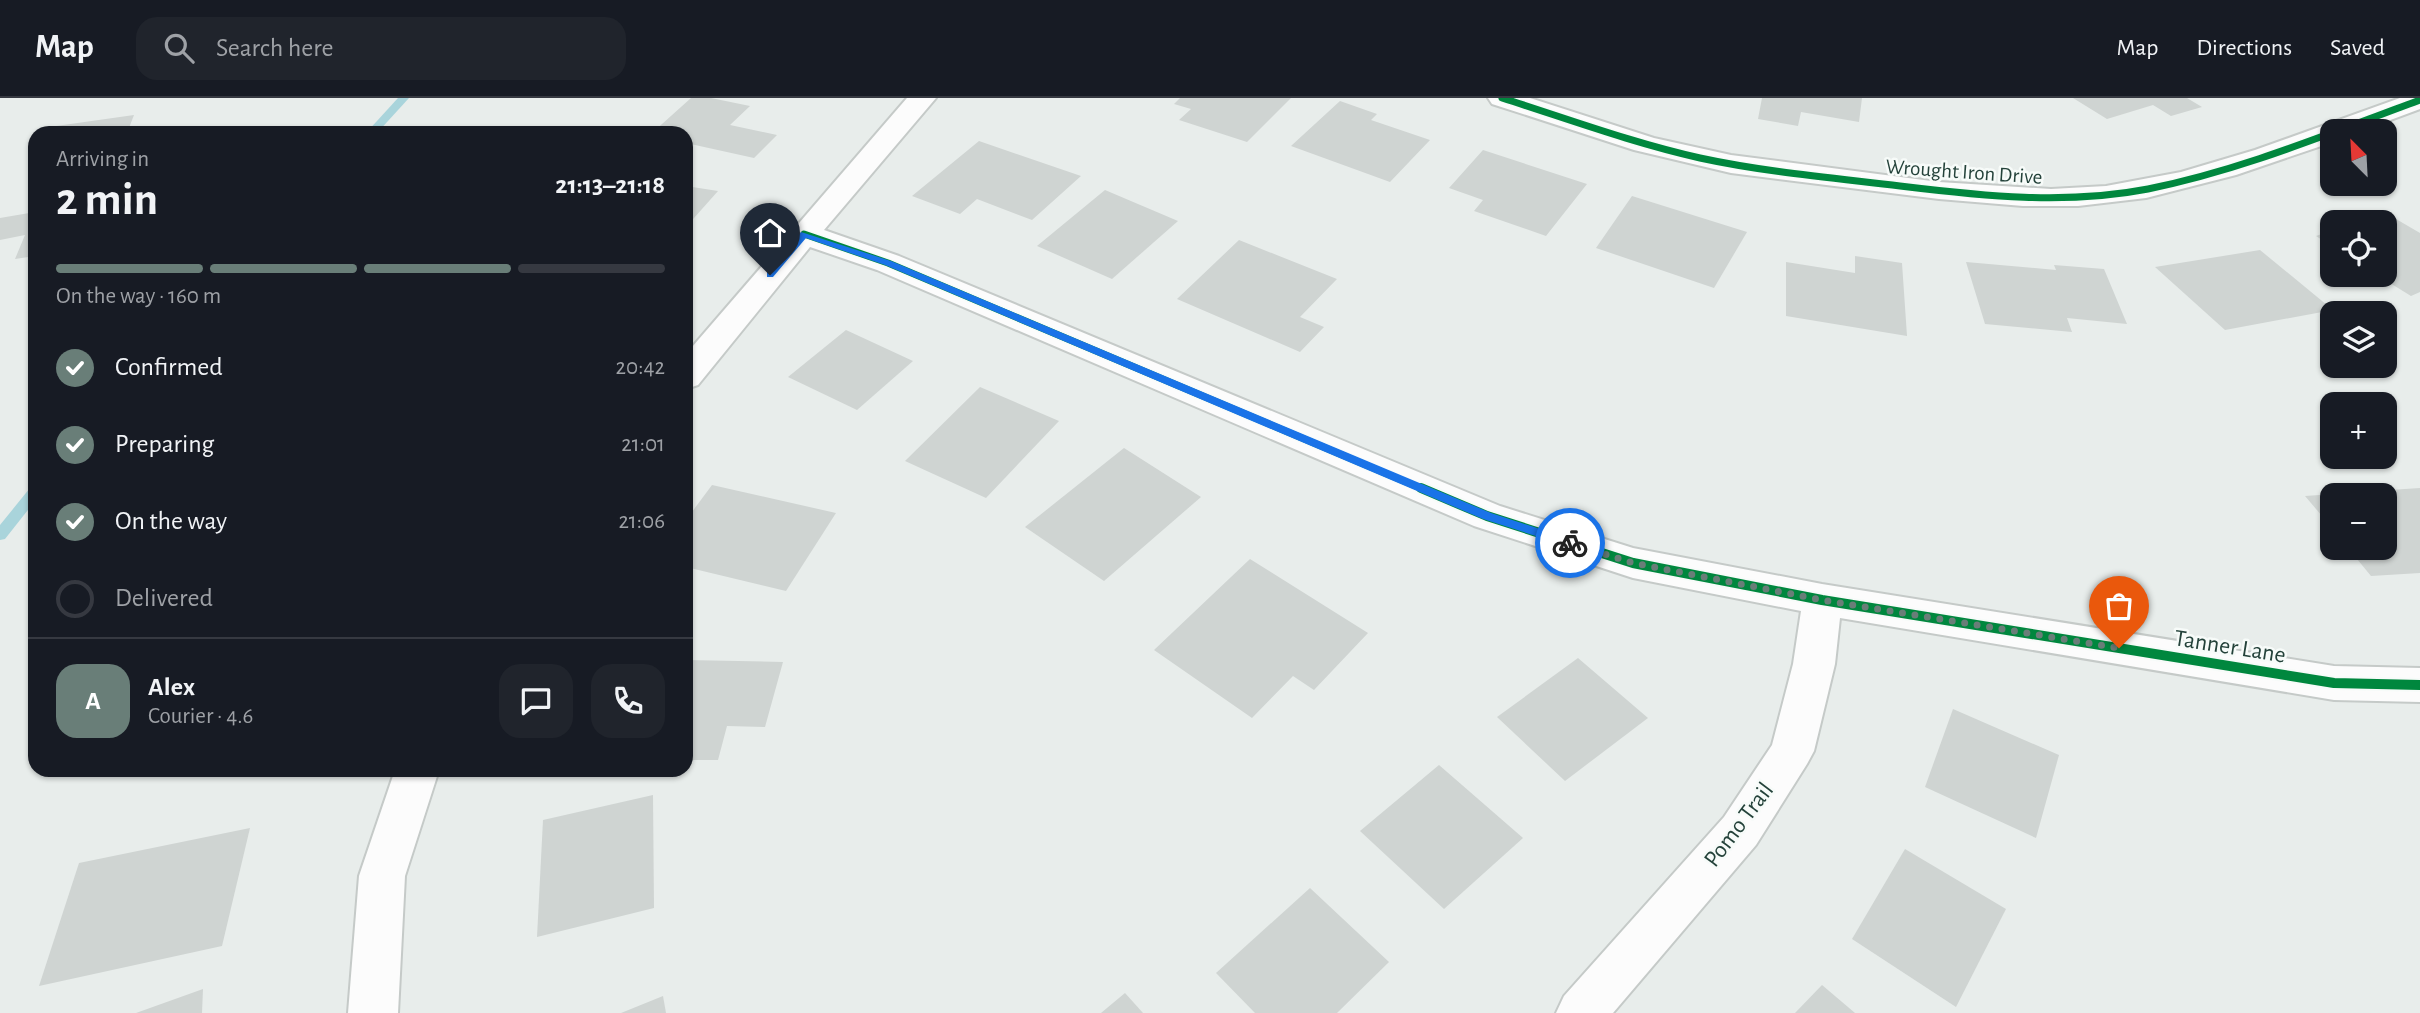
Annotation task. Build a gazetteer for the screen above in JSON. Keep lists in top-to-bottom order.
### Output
{
  "streets": {
    "street": ["Wrought Iron Drive", "Tanner Lane", "Pomo Trail"]
  },
  "crossings": [
    ["Tanner Lane", "Pomo Trail"]
  ],
  "north": "top left",
  "page": {
    "header": "Map",
    "search": "Search here",
    "nav": ["Map", "Directions", "Saved"],
    "map_buttons": ["+", "−"],
    "heading": ["2 min", "Arriving in", "21:13–21:18"],
    "panel": ["Alex", "Courier · 4.6"],
    "bar": "On the way · 160 m",
    "list": [
      ["Confirmed", "20:42"],
      ["Preparing", "21:01"],
      ["On the way", "21:06"],
      "Delivered"
    ],
    "round": "A"
  }
}
